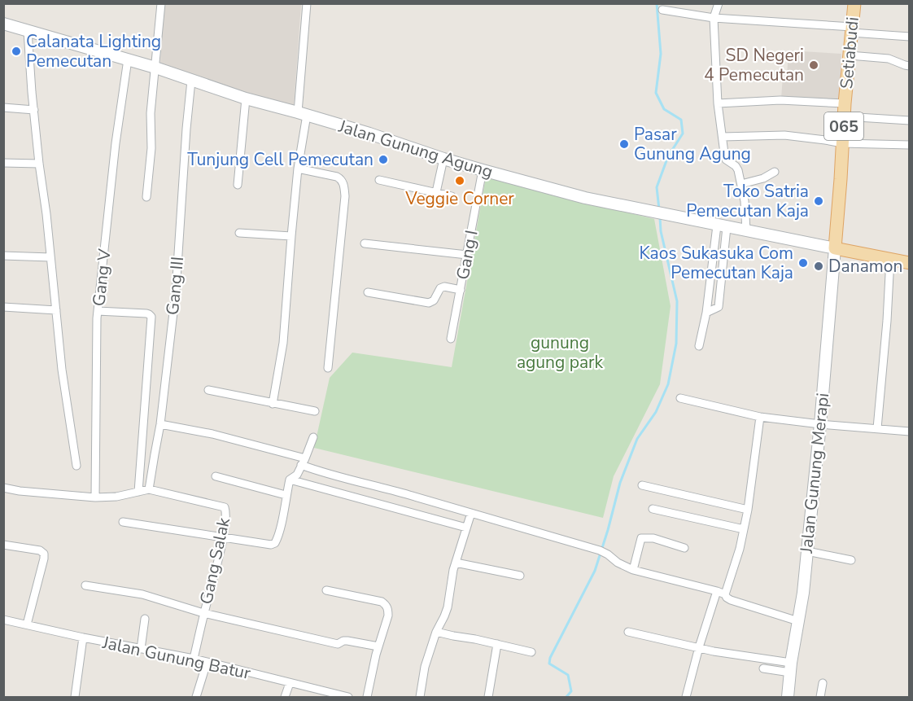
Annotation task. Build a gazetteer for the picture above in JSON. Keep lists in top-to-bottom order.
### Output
{
  "streets": {
    "main road": [
      "Setiabudi",
      "065",
      "Jalan Gunung Agung",
      "Jalan Gunung Merapi"
    ],
    "street": [
      "Gang I",
      "Gang V",
      "Gang III",
      "Gang Salak",
      "Jalan Gunung Batur"
    ]
  },
  "crossings": [
    ["Setiabudi", "Jalan Gunung Agung"],
    ["Setiabudi", "Jalan Gunung Merapi"],
    ["Jalan Gunung Agung", "Gang I"],
    ["Jalan Gunung Agung", "Gang V"],
    ["Jalan Gunung Agung", "Gang III"],
    ["Jalan Gunung Agung", "Jalan Gunung Merapi"],
    ["Gang V", "Gang Salak"],
    ["Gang III", "Gang Salak"],
    ["Gang Salak", "Jalan Gunung Batur"]
  ],
  "parks": ["gunung agung park"],
  "places": [
    "Calanata Lighting Pemecutan",
    "SD Negeri 4 Pemecutan",
    "Pasar Gunung Agung",
    "Tunjung Cell Pemecutan",
    "Veggie Corner",
    "Toko Satria Pemecutan Kaja",
    "Kaos Sukasuka Com Pemecutan Kaja",
    "Danamon"
  ]
}
